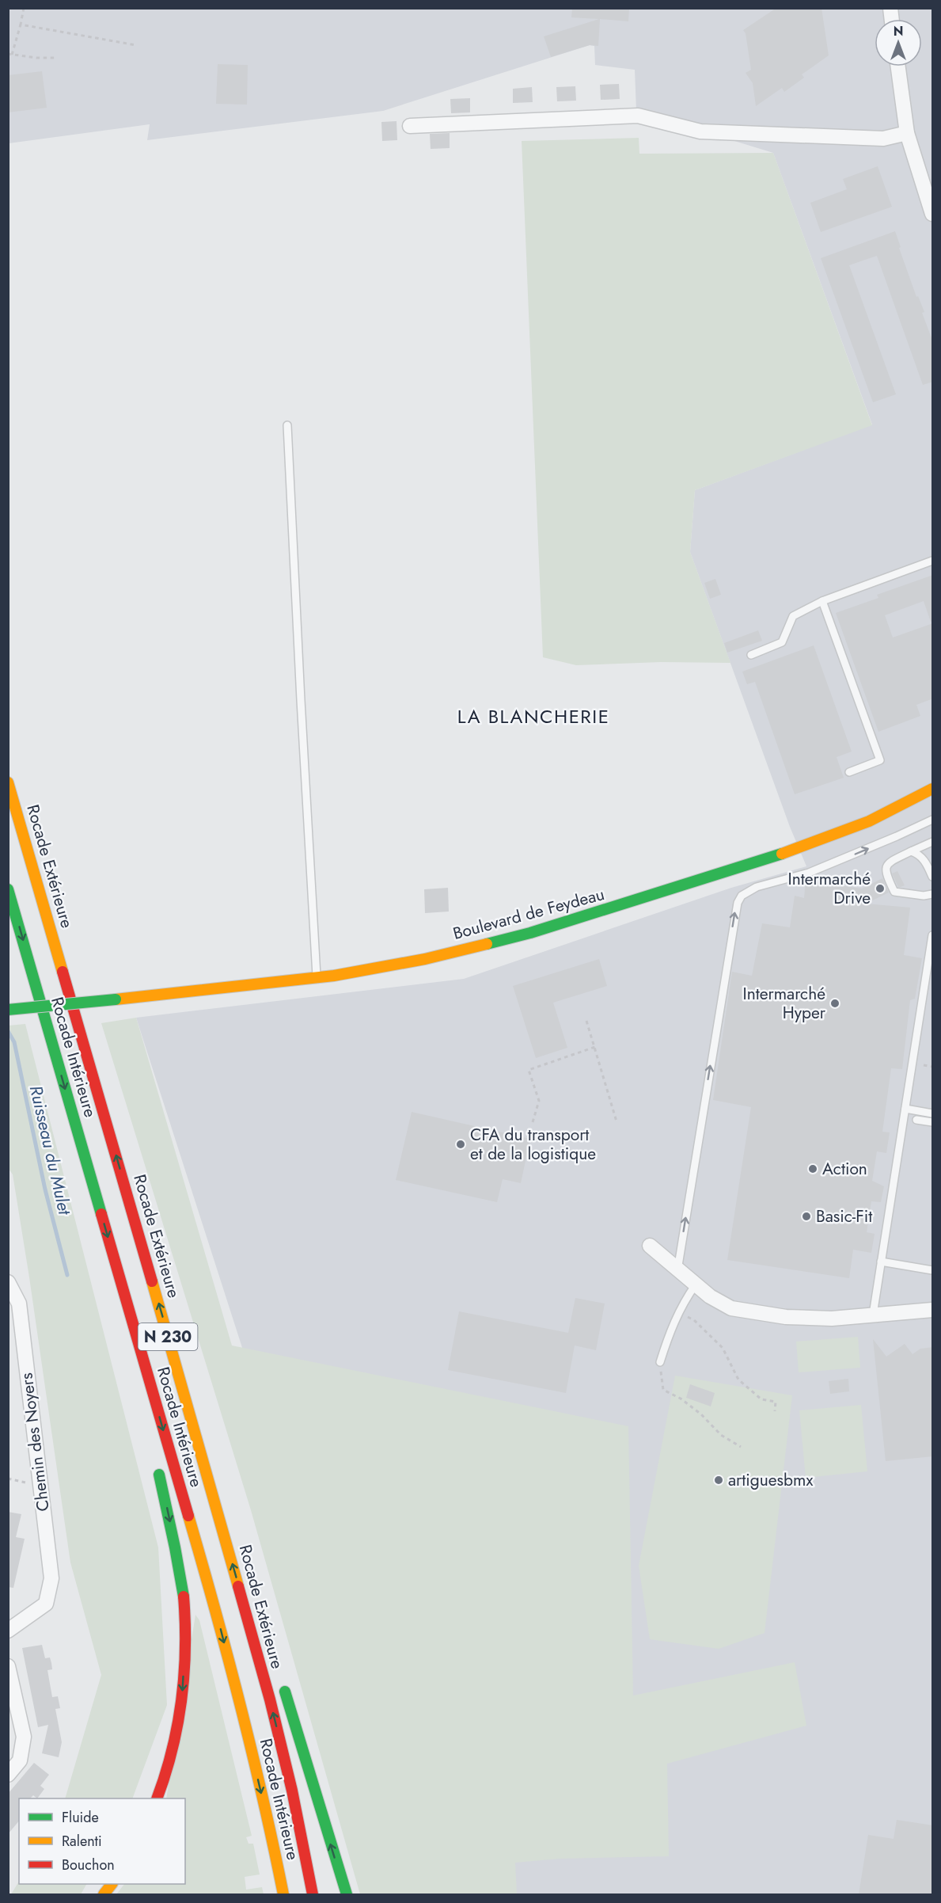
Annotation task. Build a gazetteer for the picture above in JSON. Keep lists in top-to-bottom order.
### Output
{
  "streets": {
    "main road": [
      "Rocade Extérieure",
      "Boulevard de Feydeau",
      "Rocade Intérieure",
      "N 230"
    ],
    "street": ["Chemin des Noyers"]
  },
  "districts": ["LA BLANCHERIE"],
  "water": ["Ruisseau du Mulet"],
  "places": [
    "Intermarché Drive",
    "Intermarché Hyper",
    "CFA du transport et de la logistique",
    "Action",
    "Basic-Fit",
    "artiguesbmx"
  ],
  "legend": ["Fluide", "Ralenti", "Bouchon"],
  "north": "top"
}
